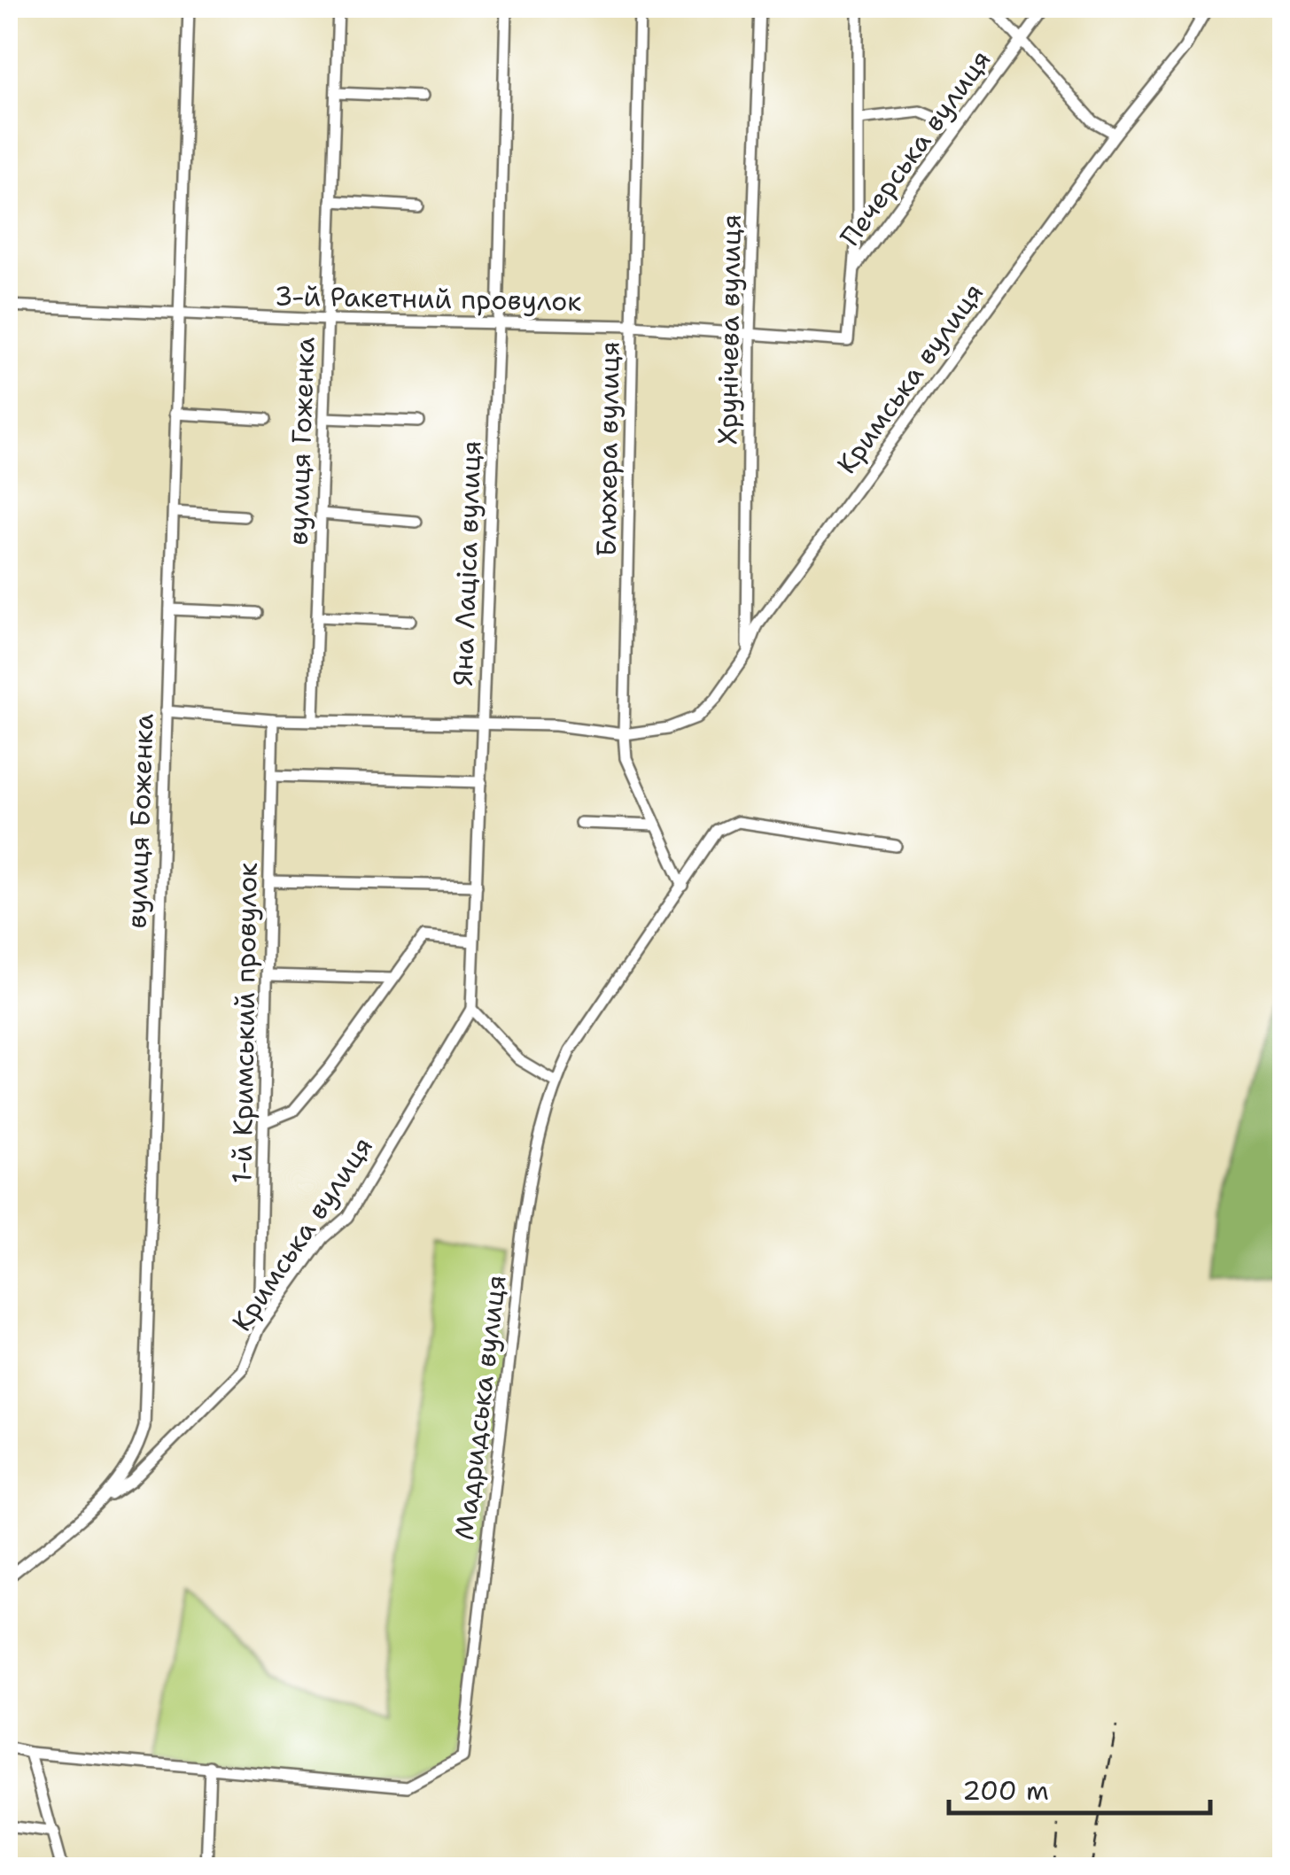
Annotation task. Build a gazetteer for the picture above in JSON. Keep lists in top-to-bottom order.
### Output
{
  "streets": {
    "street": [
      "Печерська вулиця",
      "3-й Ракетний провулок",
      "Хрунічева вулиця",
      "Кримська вулиця",
      "вулиця Гоженка",
      "Блюхера вулиця",
      "Яна Лаціса вулиця",
      "вулиця Боженка",
      "1-й Кримський провулок",
      "Мадридська вулиця"
    ]
  },
  "crossings": [
    ["Печерська вулиця", "3-й Ракетний провулок"],
    ["3-й Ракетний провулок", "Хрунічева вулиця"],
    ["3-й Ракетний провулок", "вулиця Гоженка"],
    ["3-й Ракетний провулок", "Блюхера вулиця"],
    ["3-й Ракетний провулок", "Яна Лаціса вулиця"],
    ["3-й Ракетний провулок", "вулиця Боженка"],
    ["Хрунічева вулиця", "Кримська вулиця"],
    ["Кримська вулиця", "вулиця Гоженка"],
    ["Кримська вулиця", "Блюхера вулиця"],
    ["Кримська вулиця", "Яна Лаціса вулиця"],
    ["Кримська вулиця", "вулиця Боженка"],
    ["Кримська вулиця", "1-й Кримський провулок"],
    ["Блюхера вулиця", "Мадридська вулиця"]
  ],
  "scale_bar": "200 m"
}
